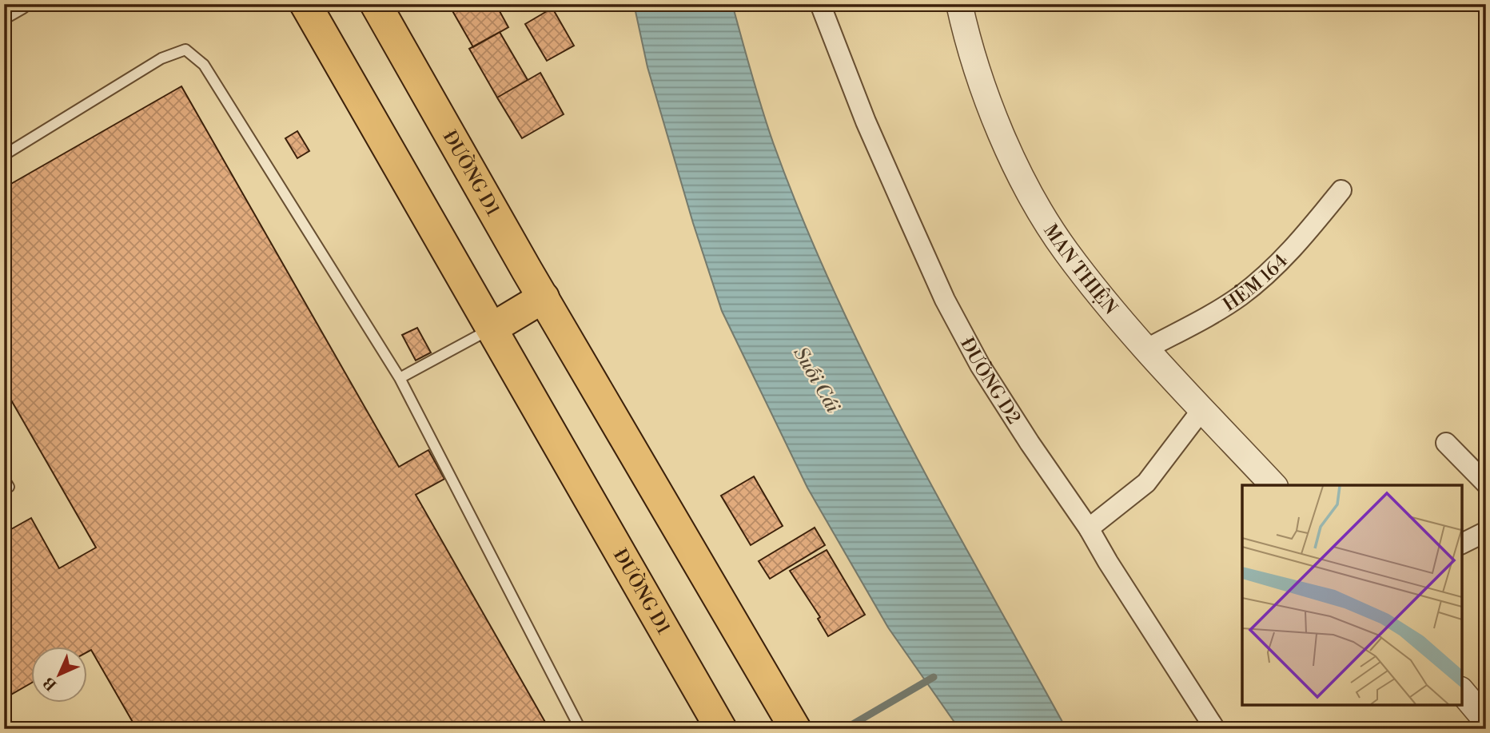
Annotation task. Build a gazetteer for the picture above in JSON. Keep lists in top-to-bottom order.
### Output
{
  "streets": {
    "main road": ["ĐƯỜNG D1"],
    "street": ["MAN THIỆN", "HẺM 164", "ĐƯỜNG D2"]
  },
  "crossings": [
    ["MAN THIỆN", "HẺM 164"]
  ],
  "water": ["Suối Cái"],
  "north": "bottom left"
}
